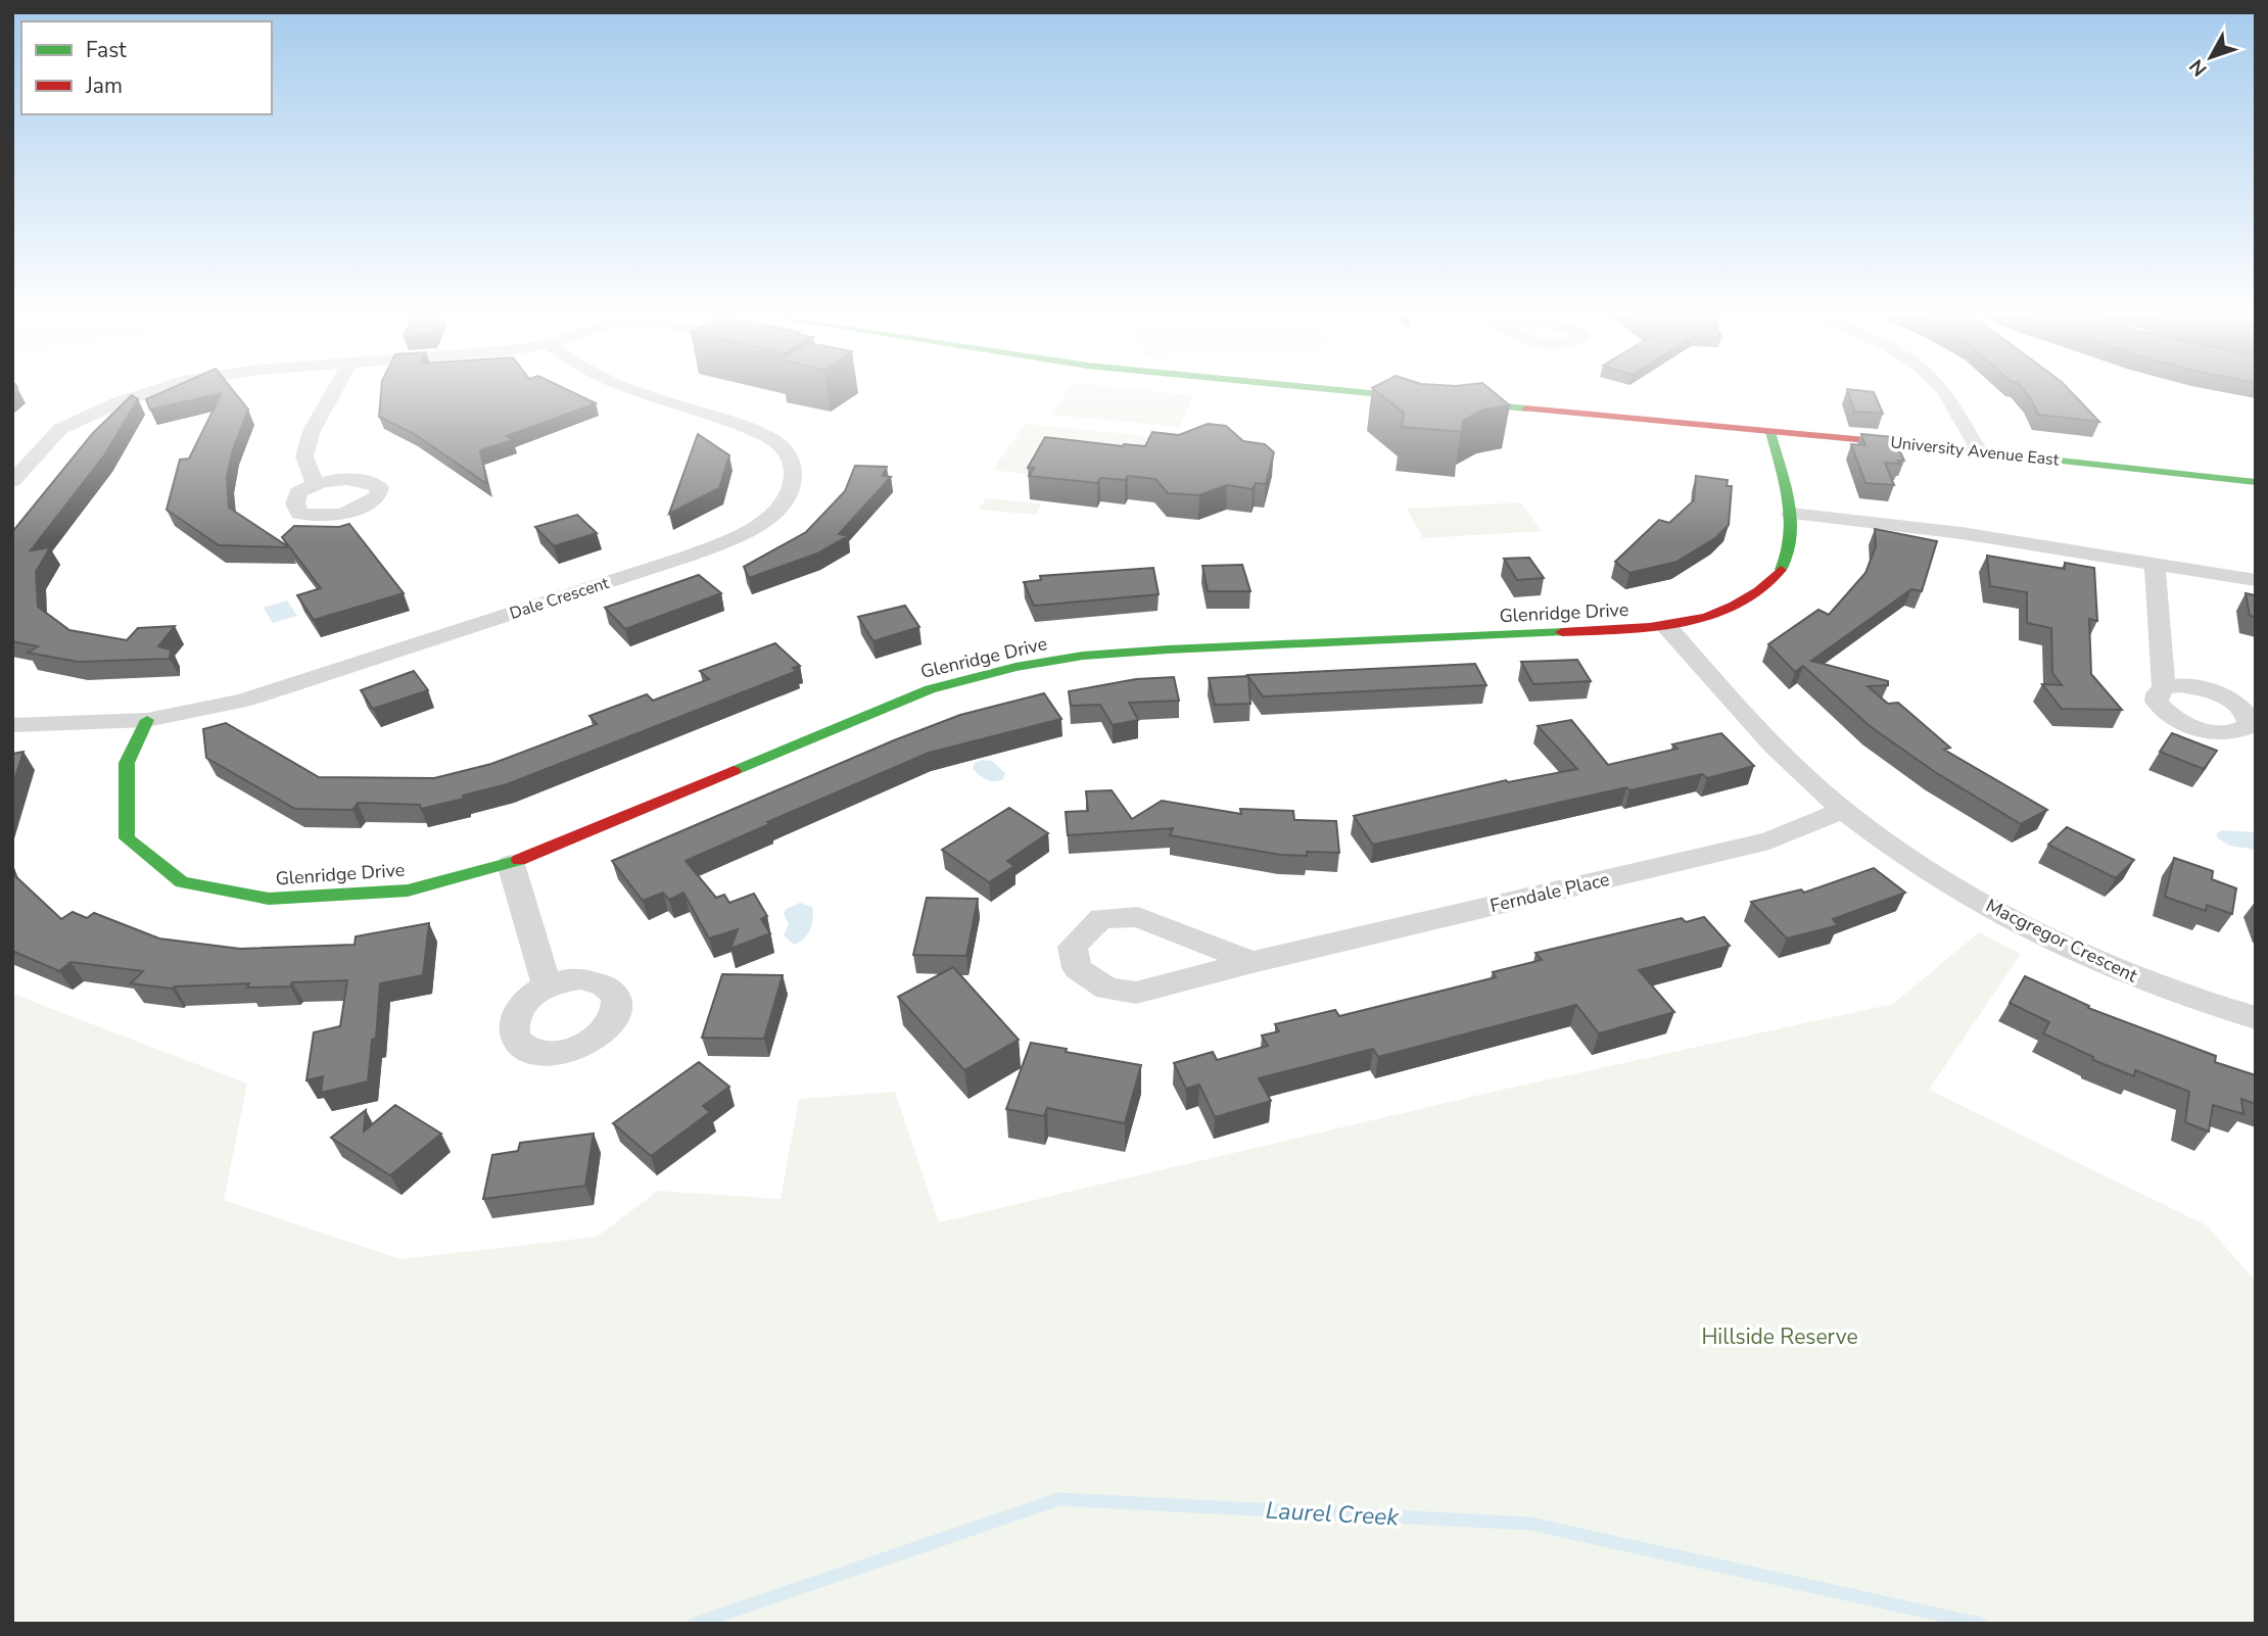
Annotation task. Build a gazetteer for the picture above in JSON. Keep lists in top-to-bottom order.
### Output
{
  "streets": {
    "street": [
      "University Avenue East",
      "Dale Crescent",
      "Glenridge Drive",
      "Ferndale Place",
      "Macgregor Crescent"
    ]
  },
  "crossings": [
    ["University Avenue East", "Glenridge Drive"],
    ["Dale Crescent", "Glenridge Drive"],
    ["Glenridge Drive", "Macgregor Crescent"],
    ["Ferndale Place", "Macgregor Crescent"]
  ],
  "water": ["Laurel Creek"],
  "parks": ["Hillside Reserve"],
  "legend": ["Fast", "Jam"],
  "north": "bottom left"
}
